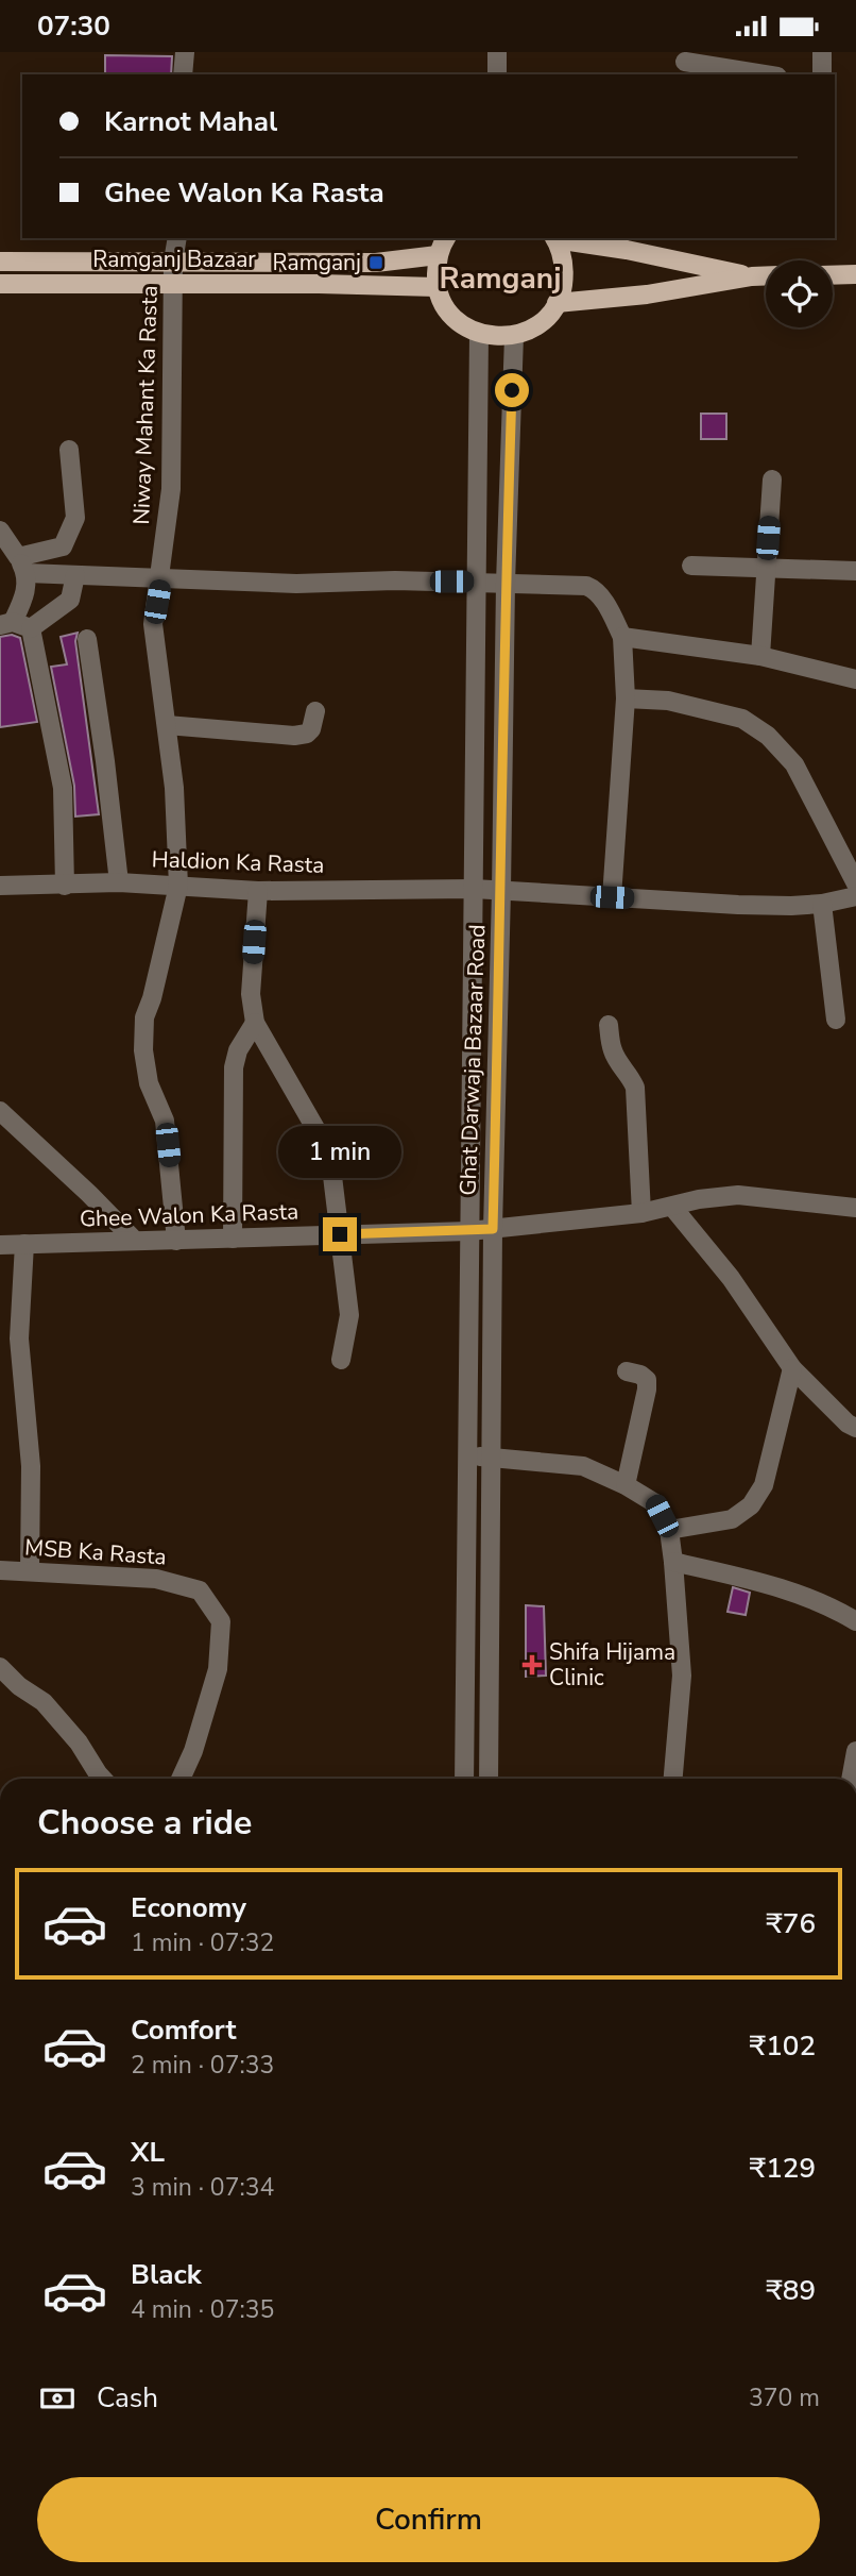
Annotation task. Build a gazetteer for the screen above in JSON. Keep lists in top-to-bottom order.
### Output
{
  "streets": {
    "main road": ["Ramganj Bazaar"],
    "street": [
      "Niway Mahant Ka Rasta",
      "Haldion Ka Rasta",
      "Ghat Darwaja Bazaar Road",
      "Ghee Walon Ka Rasta",
      "MSB Ka Rasta"
    ]
  },
  "crossings": [
    ["Ramganj Bazaar", "Niway Mahant Ka Rasta"],
    ["Niway Mahant Ka Rasta", "Haldion Ka Rasta"],
    ["Niway Mahant Ka Rasta", "Ghee Walon Ka Rasta"],
    ["Haldion Ka Rasta", "Ghat Darwaja Bazaar Road"],
    ["Ghat Darwaja Bazaar Road", "Ghee Walon Ka Rasta"]
  ],
  "districts": ["Ramganj"],
  "places": {
    "transit": ["Ramganj"],
    "health": ["Shifa Hijama Clinic"]
  },
  "page": {
    "status": "07:30",
    "banner": ["Karnot Mahal", "Ghee Walon Ka Rasta"],
    "bubble": "1 min",
    "heading": "Choose a ride",
    "list": [
      {
        "name": "Economy",
        "note": "1 min · 07:32",
        "value": "₹76"
      },
      {
        "name": "Comfort",
        "note": "2 min · 07:33",
        "value": "₹102"
      },
      {
        "name": "XL",
        "note": "3 min · 07:34",
        "value": "₹129"
      },
      {
        "name": "Black",
        "note": "4 min · 07:35",
        "value": "₹89"
      }
    ],
    "pay": ["Cash", "370 m"],
    "buttons": "Confirm"
  }
}
